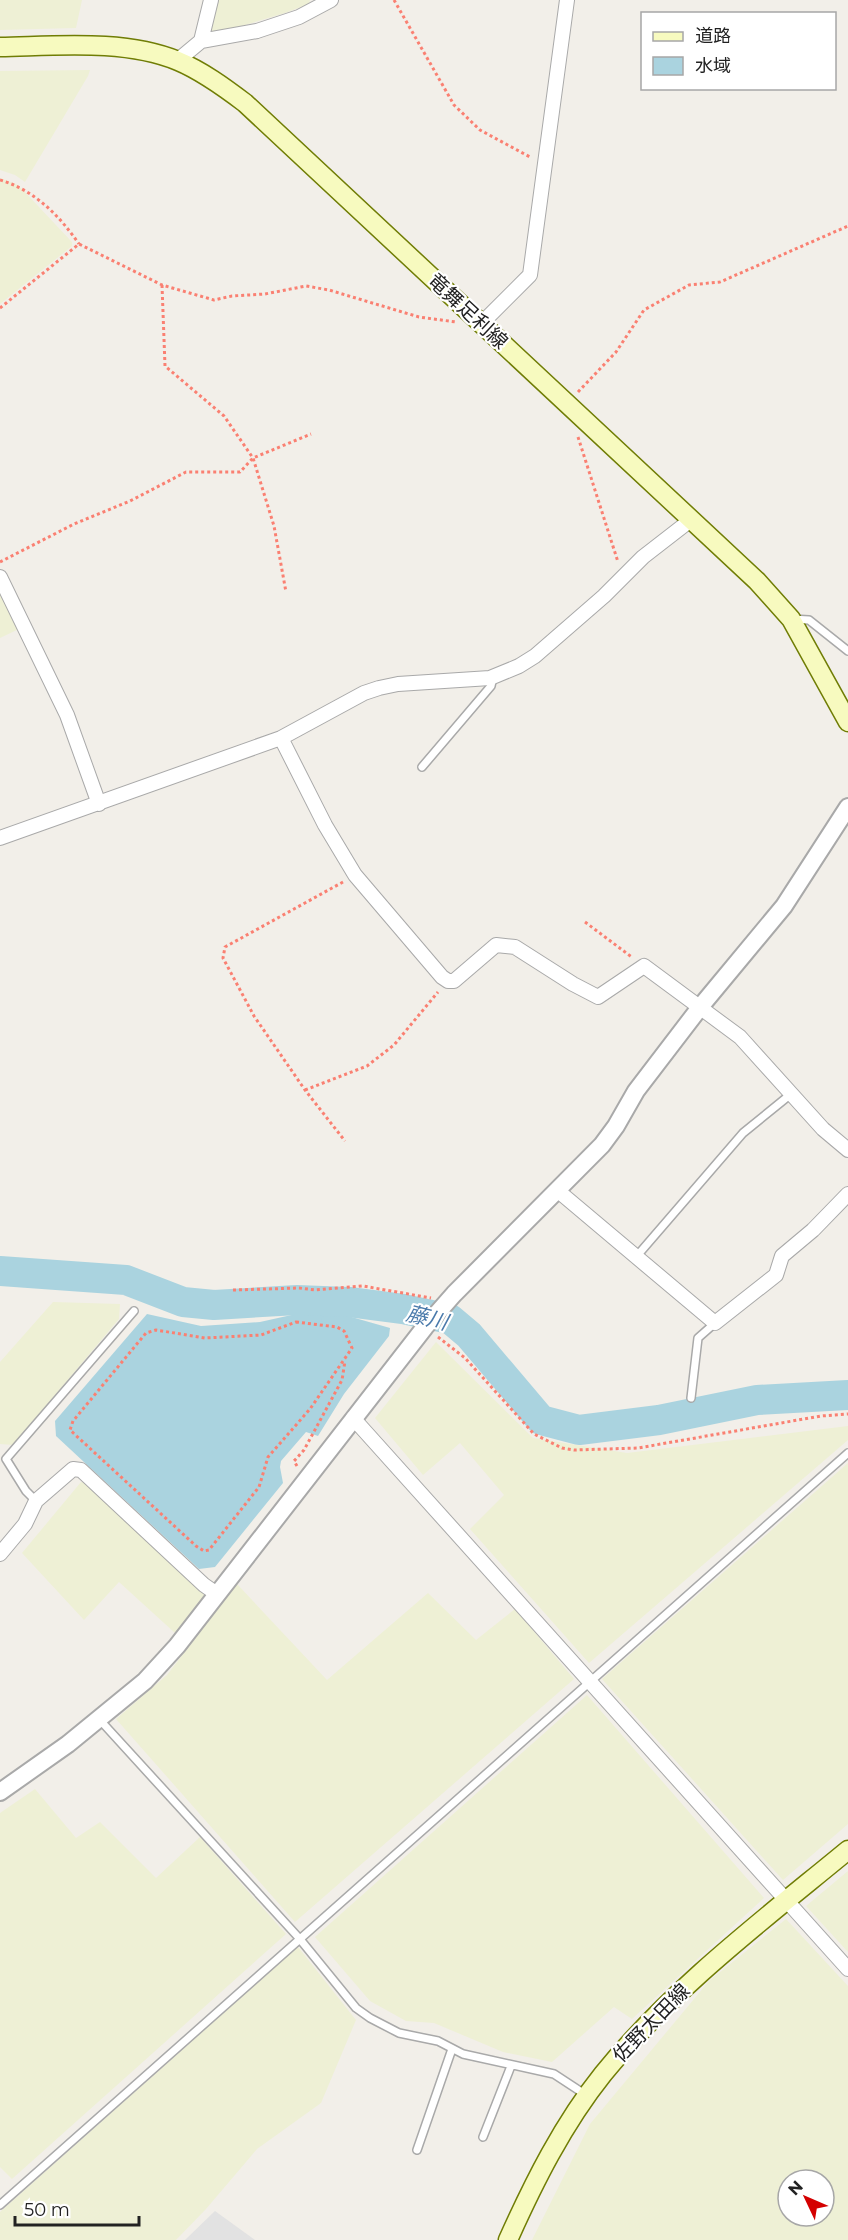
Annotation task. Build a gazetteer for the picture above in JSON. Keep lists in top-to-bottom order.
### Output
{
  "streets": {
    "main road": ["竜舞足利線", "佐野太田線"]
  },
  "water": ["藤川"],
  "legend": ["道路", "水域"],
  "scale_bar": "50 m",
  "north": "top left"
}
